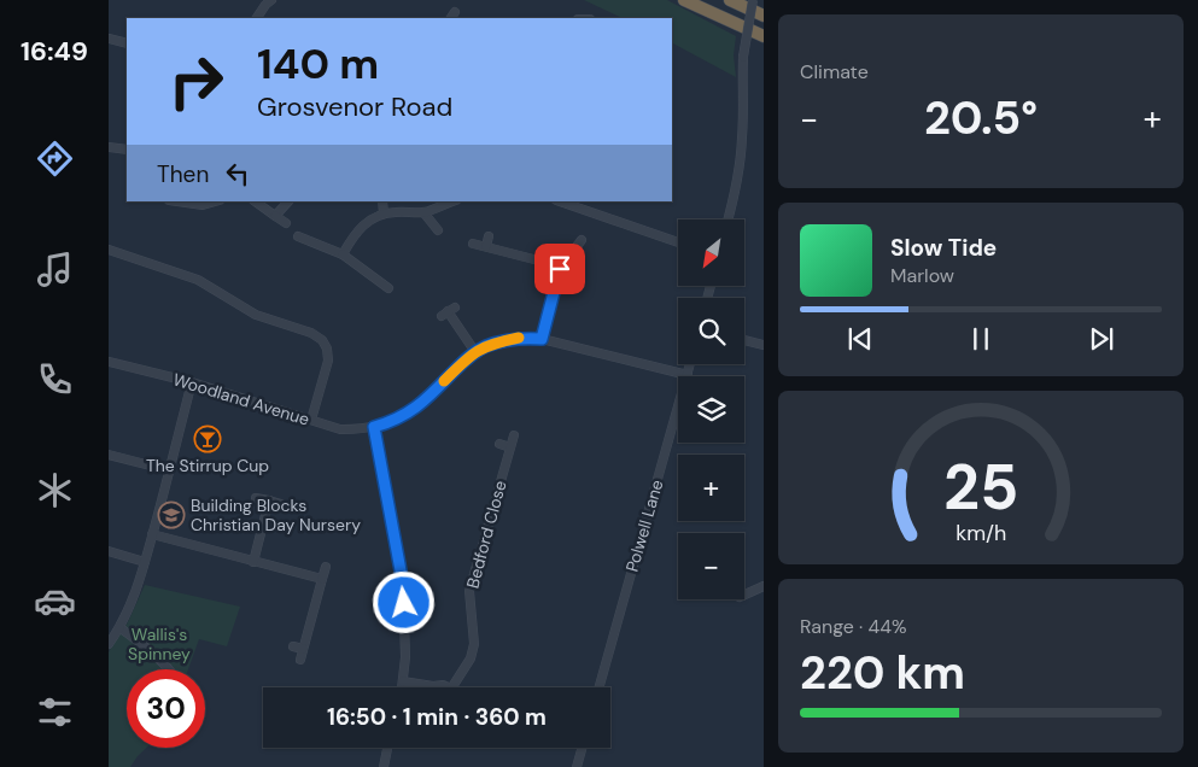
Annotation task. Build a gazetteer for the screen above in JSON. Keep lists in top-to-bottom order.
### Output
{
  "streets": {
    "street": ["Woodland Avenue", "Polwell Lane", "Bedford Close"]
  },
  "parks": ["Wallis's Spinney"],
  "places": {
    "bar": ["The Stirrup Cup"],
    "school or university": ["Building Blocks Christian Day Nursery"]
  },
  "north": "bottom left",
  "page": {
    "tabs": "16:49",
    "tile": [
      "Climate",
      ["Range · 44%", "220 km"]
    ],
    "turn": ["140 m", "Grosvenor Road"],
    "heat": ["−", "20.5°", "+"],
    "then": "Then",
    "map_buttons": ["+", "−"],
    "song": ["Slow Tide", "Marlow"],
    "limit": "30",
    "trip": "16:50 · 1 min · 360 m",
    "gauge": ["25", "km/h"]
  }
}
